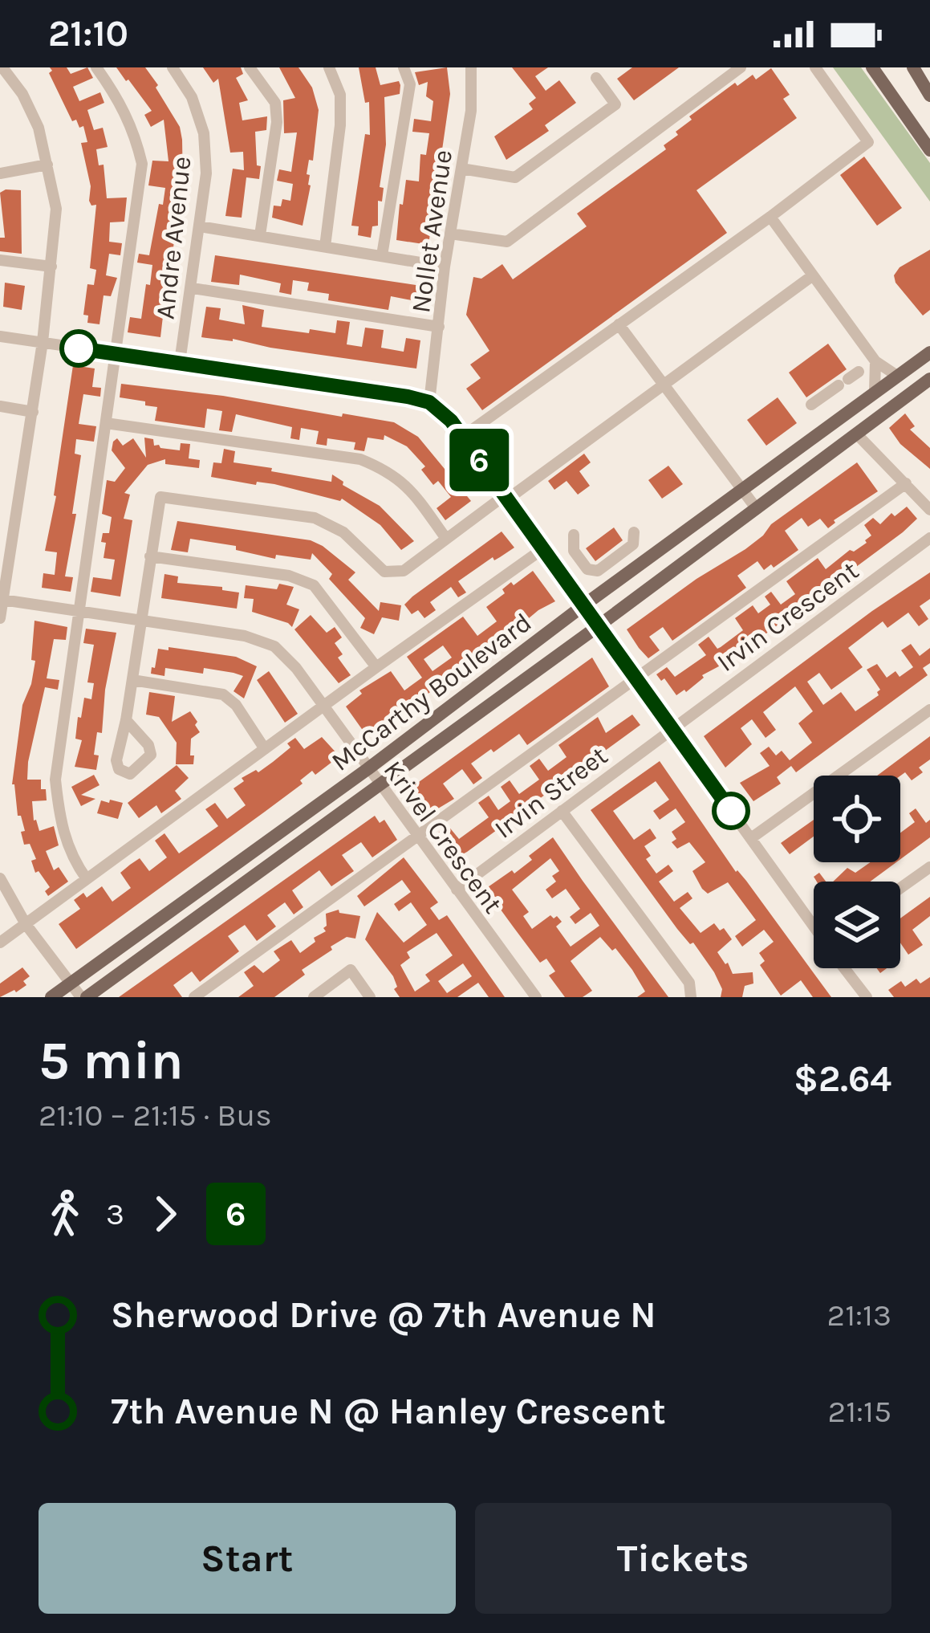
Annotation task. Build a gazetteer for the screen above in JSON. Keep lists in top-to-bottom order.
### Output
{
  "streets": {
    "main road": ["McCarthy Boulevard"],
    "street": [
      "Nollet Avenue",
      "Andre Avenue",
      "Irvin Crescent",
      "Irvin Street",
      "Krivel Crescent"
    ]
  },
  "crossings": [
    ["Irvin Crescent", "Irvin Street"],
    ["McCarthy Boulevard", "Krivel Crescent"],
    ["Irvin Street", "Krivel Crescent"]
  ],
  "lines": ["bus line 6"],
  "page": {
    "status": "21:10",
    "on_map": "6",
    "heading": ["5 min", "21:10 – 21:15 · Bus", "$2.64"],
    "legs": ["3", "6"],
    "list": [
      {
        "name": "Sherwood Drive @ 7th Avenue N",
        "value": "21:13"
      },
      {
        "name": "7th Avenue N @ Hanley Crescent",
        "value": "21:15"
      }
    ],
    "buttons": ["Start", "Tickets"]
  }
}
